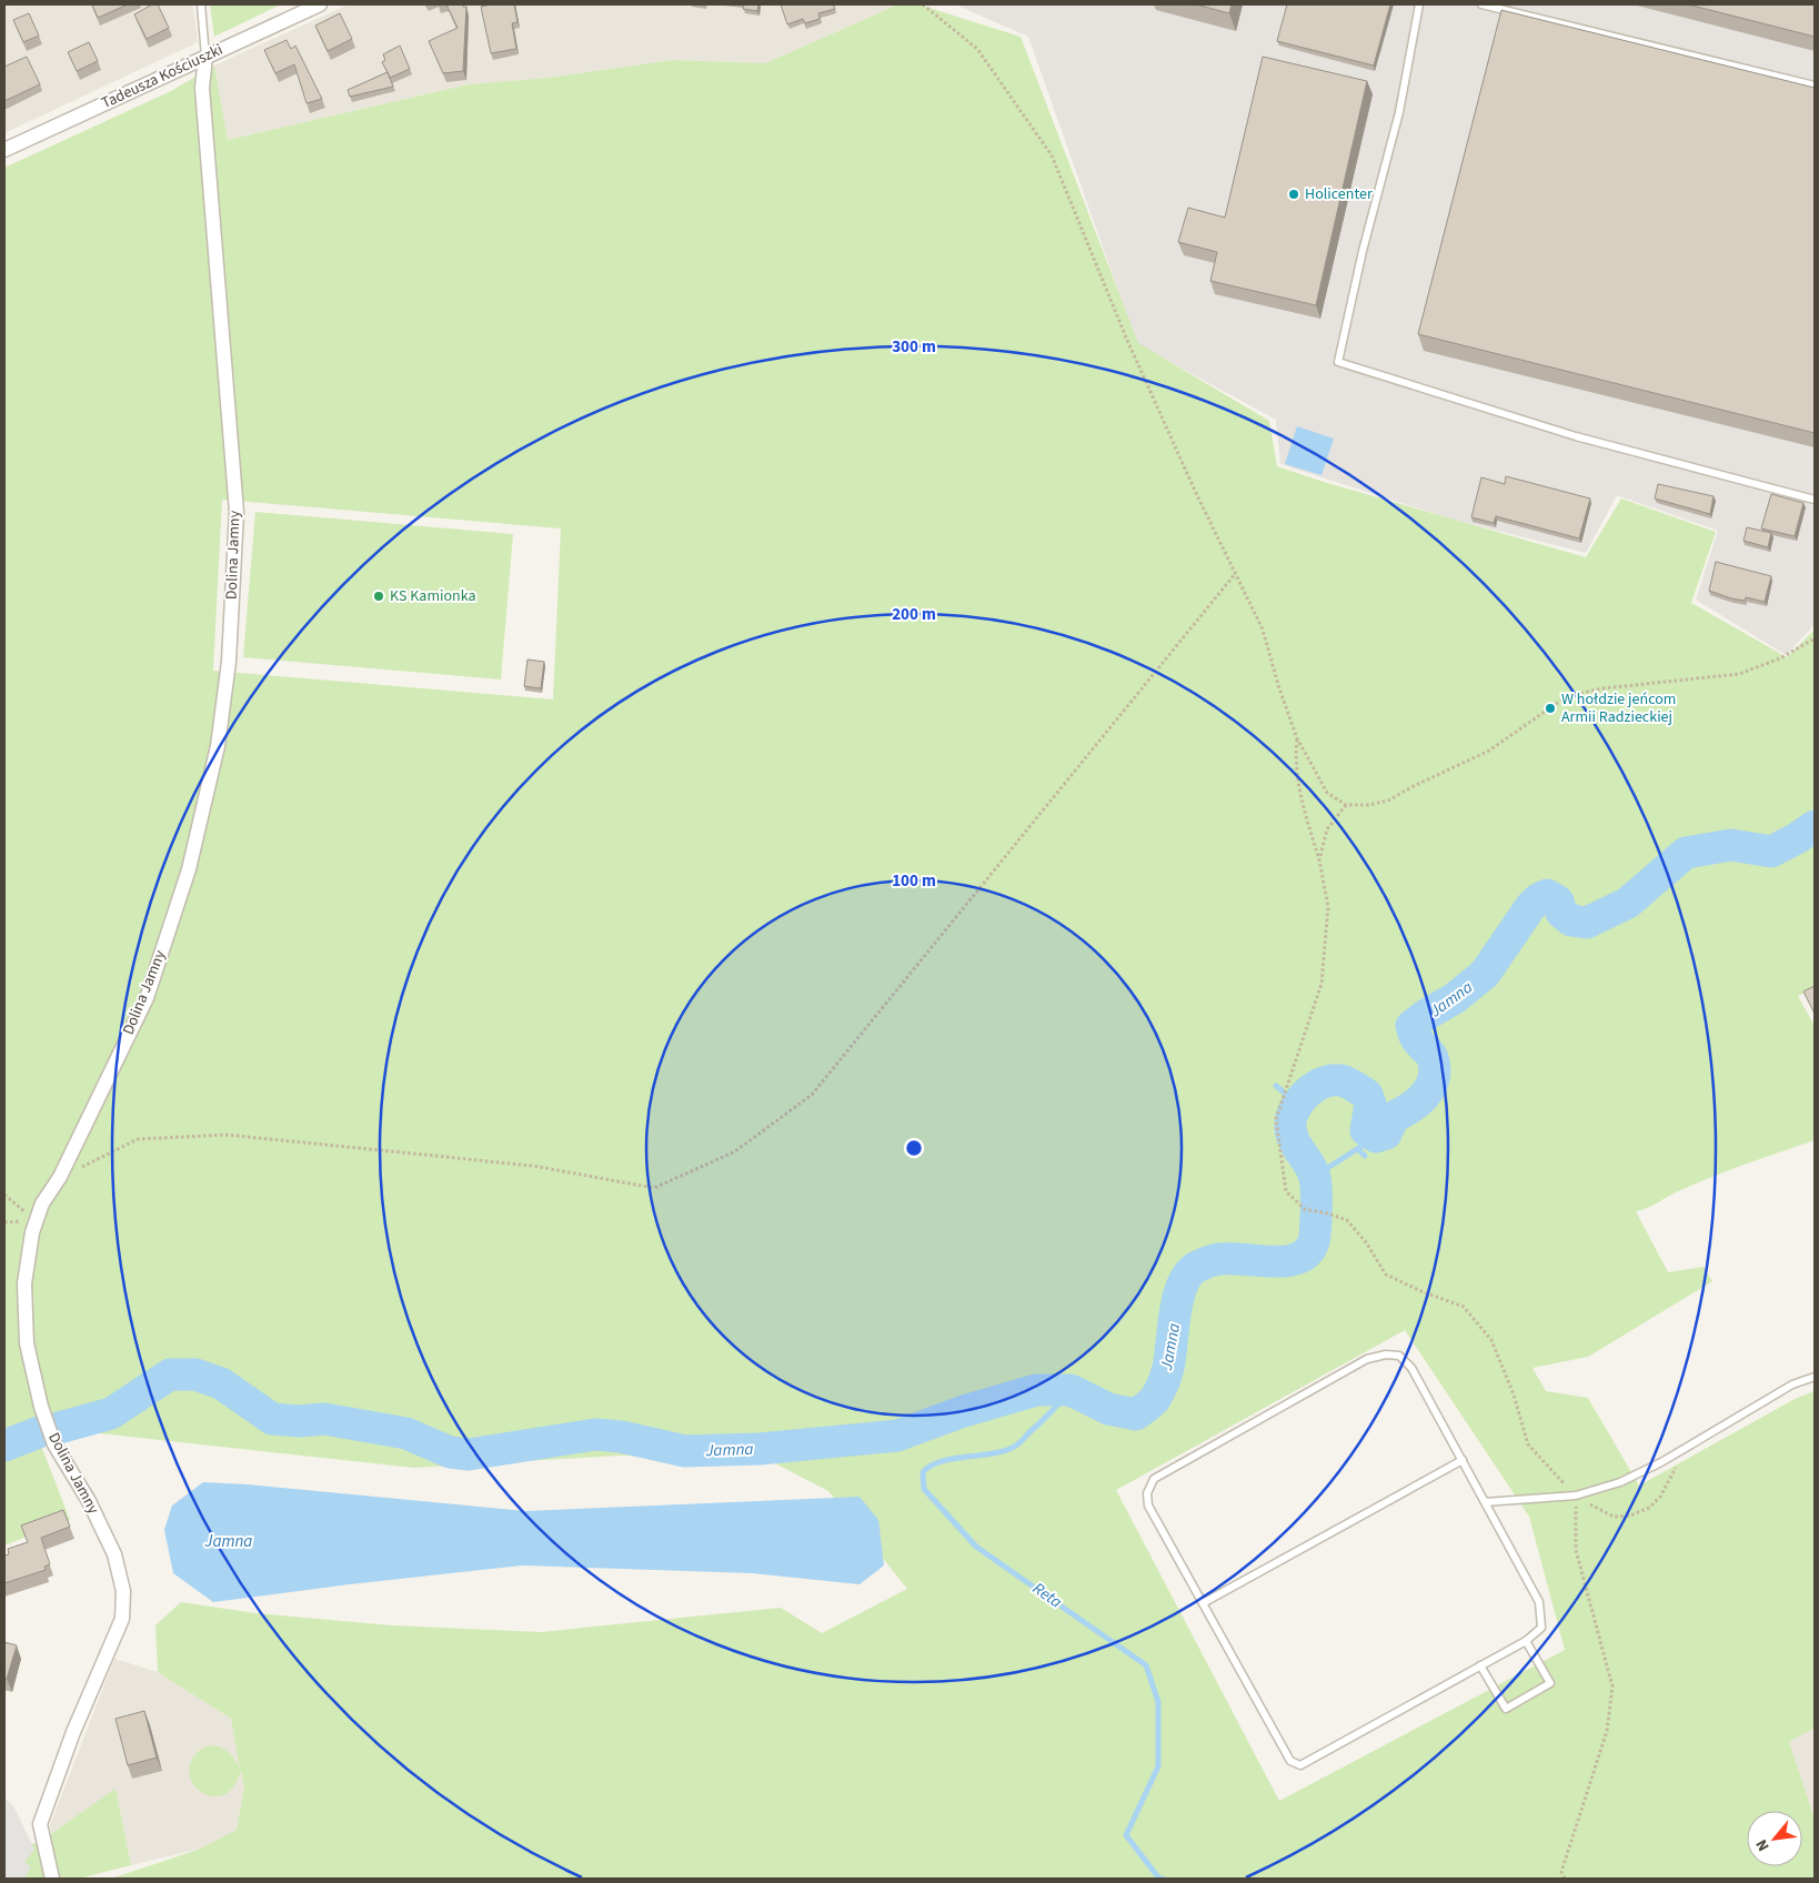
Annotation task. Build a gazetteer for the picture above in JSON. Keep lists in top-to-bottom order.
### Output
{
  "streets": {
    "street": ["Tadeusza Kościuszki", "Dolina Jamny"]
  },
  "crossings": [
    ["Tadeusza Kościuszki", "Dolina Jamny"]
  ],
  "water": ["Jamna", "Reta"],
  "places": ["Holicenter", "KS Kamionka", "W hołdzie jeńcom Armii Radzieckiej"],
  "north": "bottom left",
  "rings": ["300 m", "200 m", "100 m"]
}
